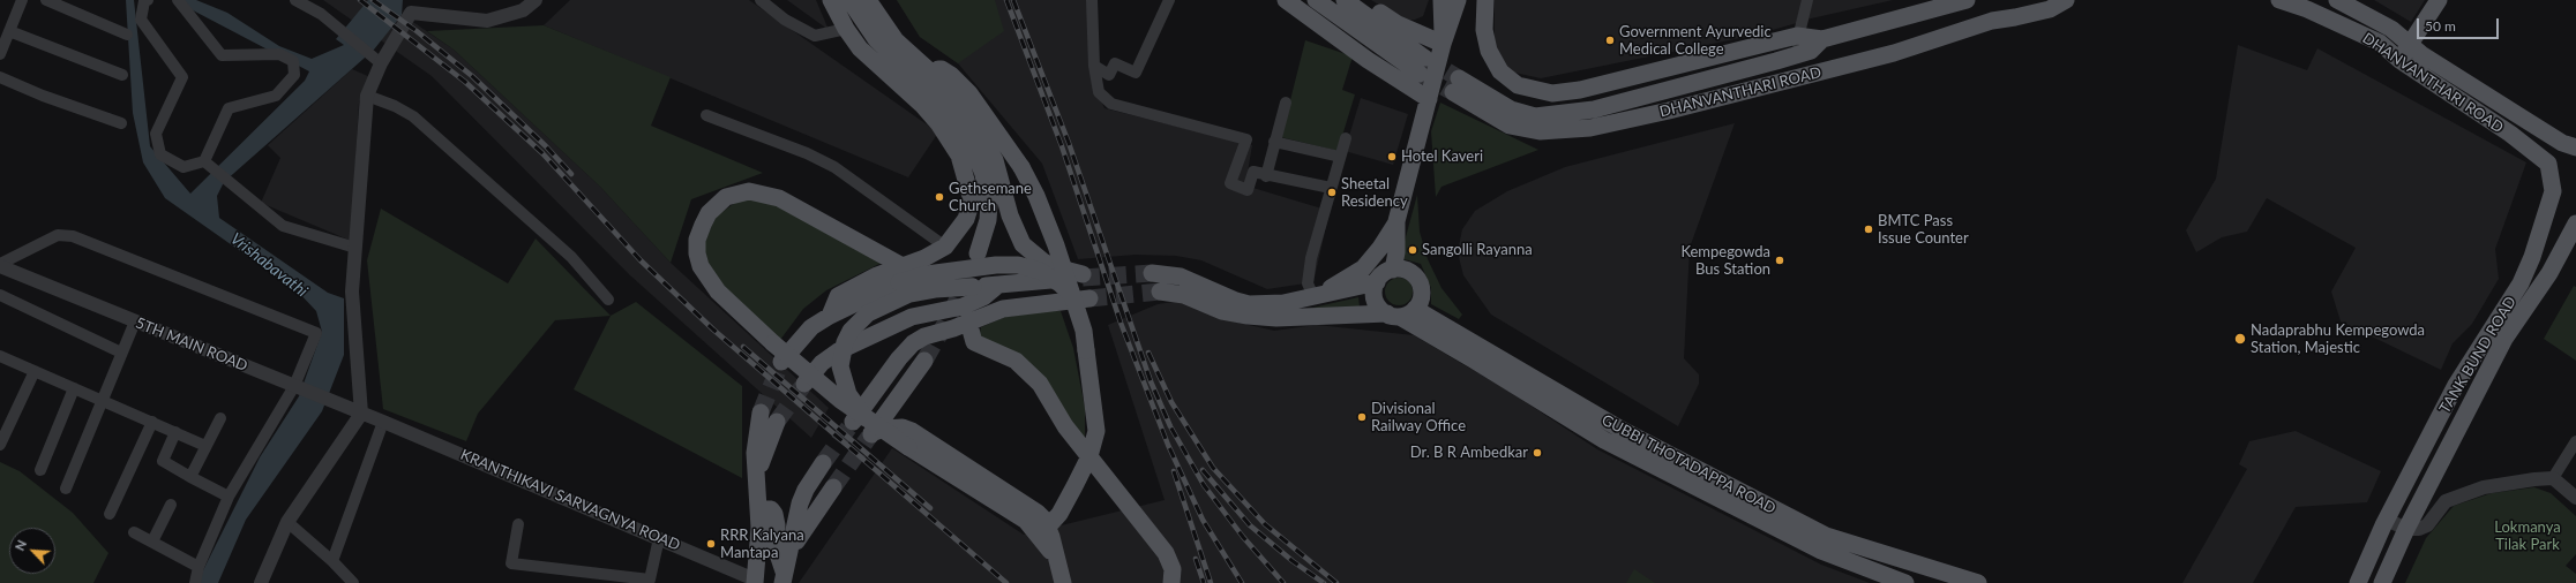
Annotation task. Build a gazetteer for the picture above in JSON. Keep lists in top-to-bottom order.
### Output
{
  "streets": {
    "main road": ["DHANVANTHARI ROAD", "TANK BUND ROAD", "GUBBI THOTADAPPA ROAD"],
    "street": ["5TH MAIN ROAD", "KRANTHIKAVI SARVAGNYA ROAD"]
  },
  "crossings": [
    ["DHANVANTHARI ROAD", "TANK BUND ROAD"],
    ["5TH MAIN ROAD", "KRANTHIKAVI SARVAGNYA ROAD"]
  ],
  "water": ["Vrishabavathi"],
  "parks": ["Lokmanya Tilak Park"],
  "places": [
    "Government Ayurvedic Medical College",
    "Hotel Kaveri",
    "Sheetal Residency",
    "Gethsemane Church",
    "BMTC Pass Issue Counter",
    "Sangolli Rayanna",
    "Kempegowda Bus Station",
    "Nadaprabhu Kempegowda Station, Majestic",
    "Divisional Railway Office",
    "Dr. B R Ambedkar",
    "RRR Kalyana Mantapa"
  ],
  "scale_bar": "50 m",
  "north": "top left"
}
